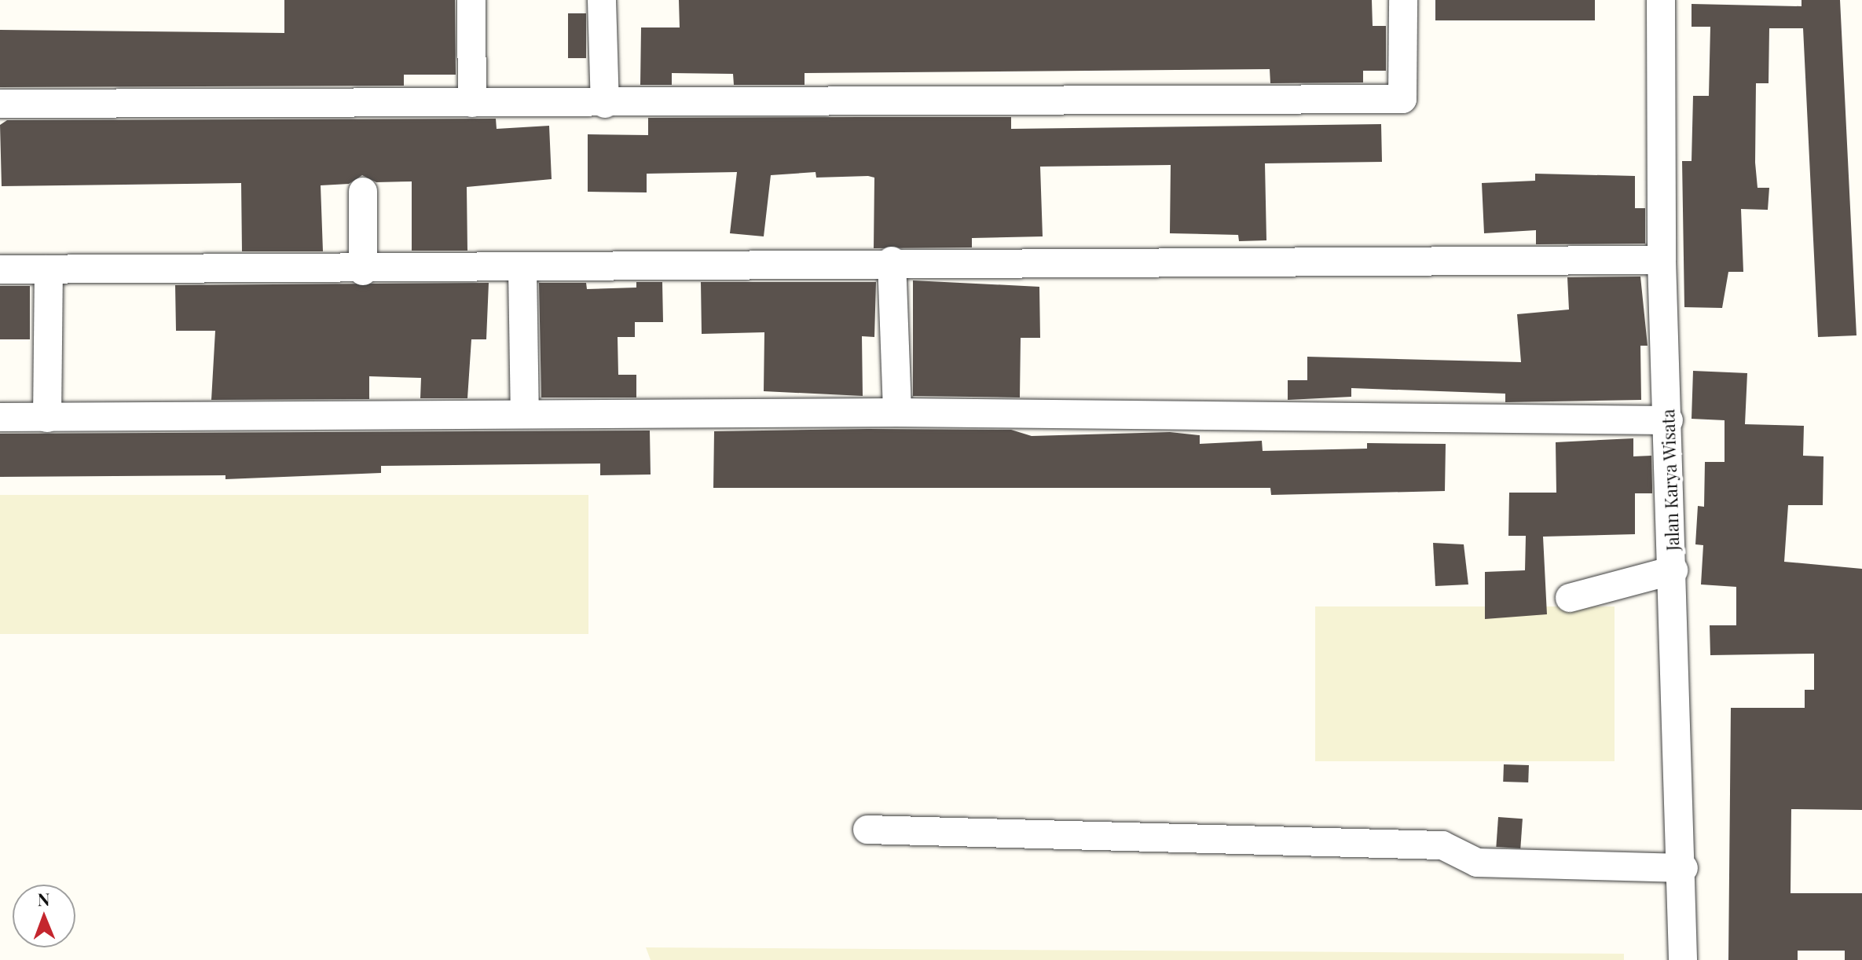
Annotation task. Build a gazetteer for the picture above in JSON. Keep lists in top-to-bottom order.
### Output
{
  "streets": {
    "street": ["Jalan Karya Wisata"]
  },
  "north": "top"
}
